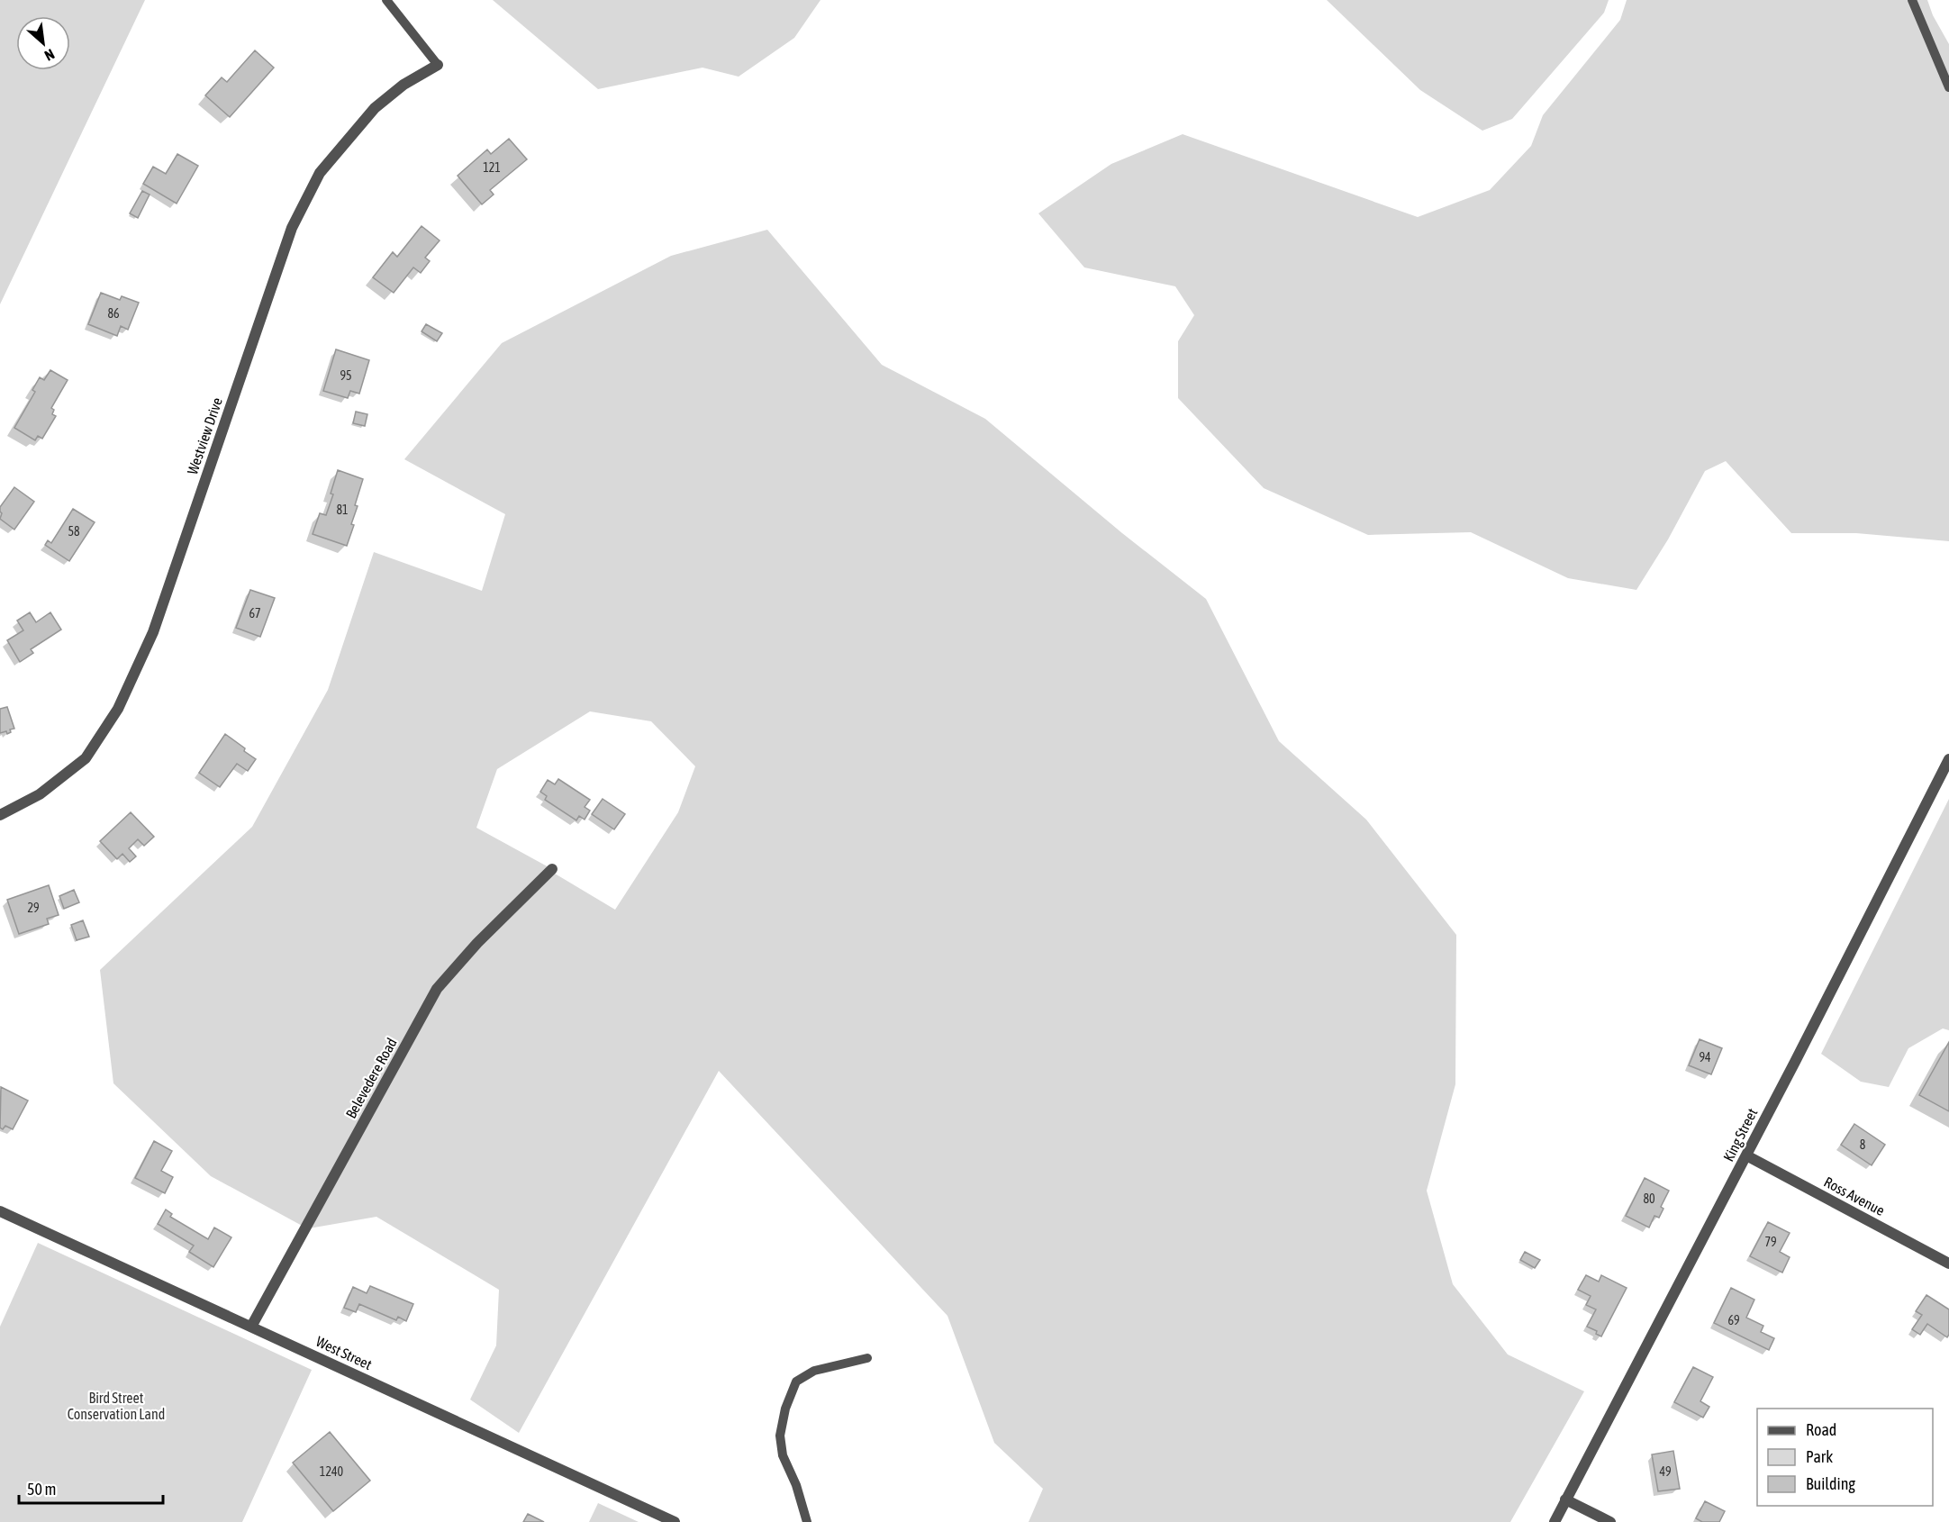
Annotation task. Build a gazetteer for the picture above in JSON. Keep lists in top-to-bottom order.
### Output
{
  "streets": {
    "street": [
      "Westview Drive",
      "Belevedere Road",
      "King Street",
      "Ross Avenue",
      "West Street"
    ]
  },
  "crossings": [
    ["Belevedere Road", "West Street"],
    ["King Street", "Ross Avenue"]
  ],
  "parks": ["Bird Street Conservation Land"],
  "house_numbers": [
    "121",
    "86",
    "95",
    "81",
    "58",
    "67",
    "29",
    "94",
    "8",
    "80",
    "79",
    "69",
    "1240",
    "49"
  ],
  "legend": ["Road", "Park", "Building"],
  "scale_bar": "50 m",
  "north": "bottom right"
}
